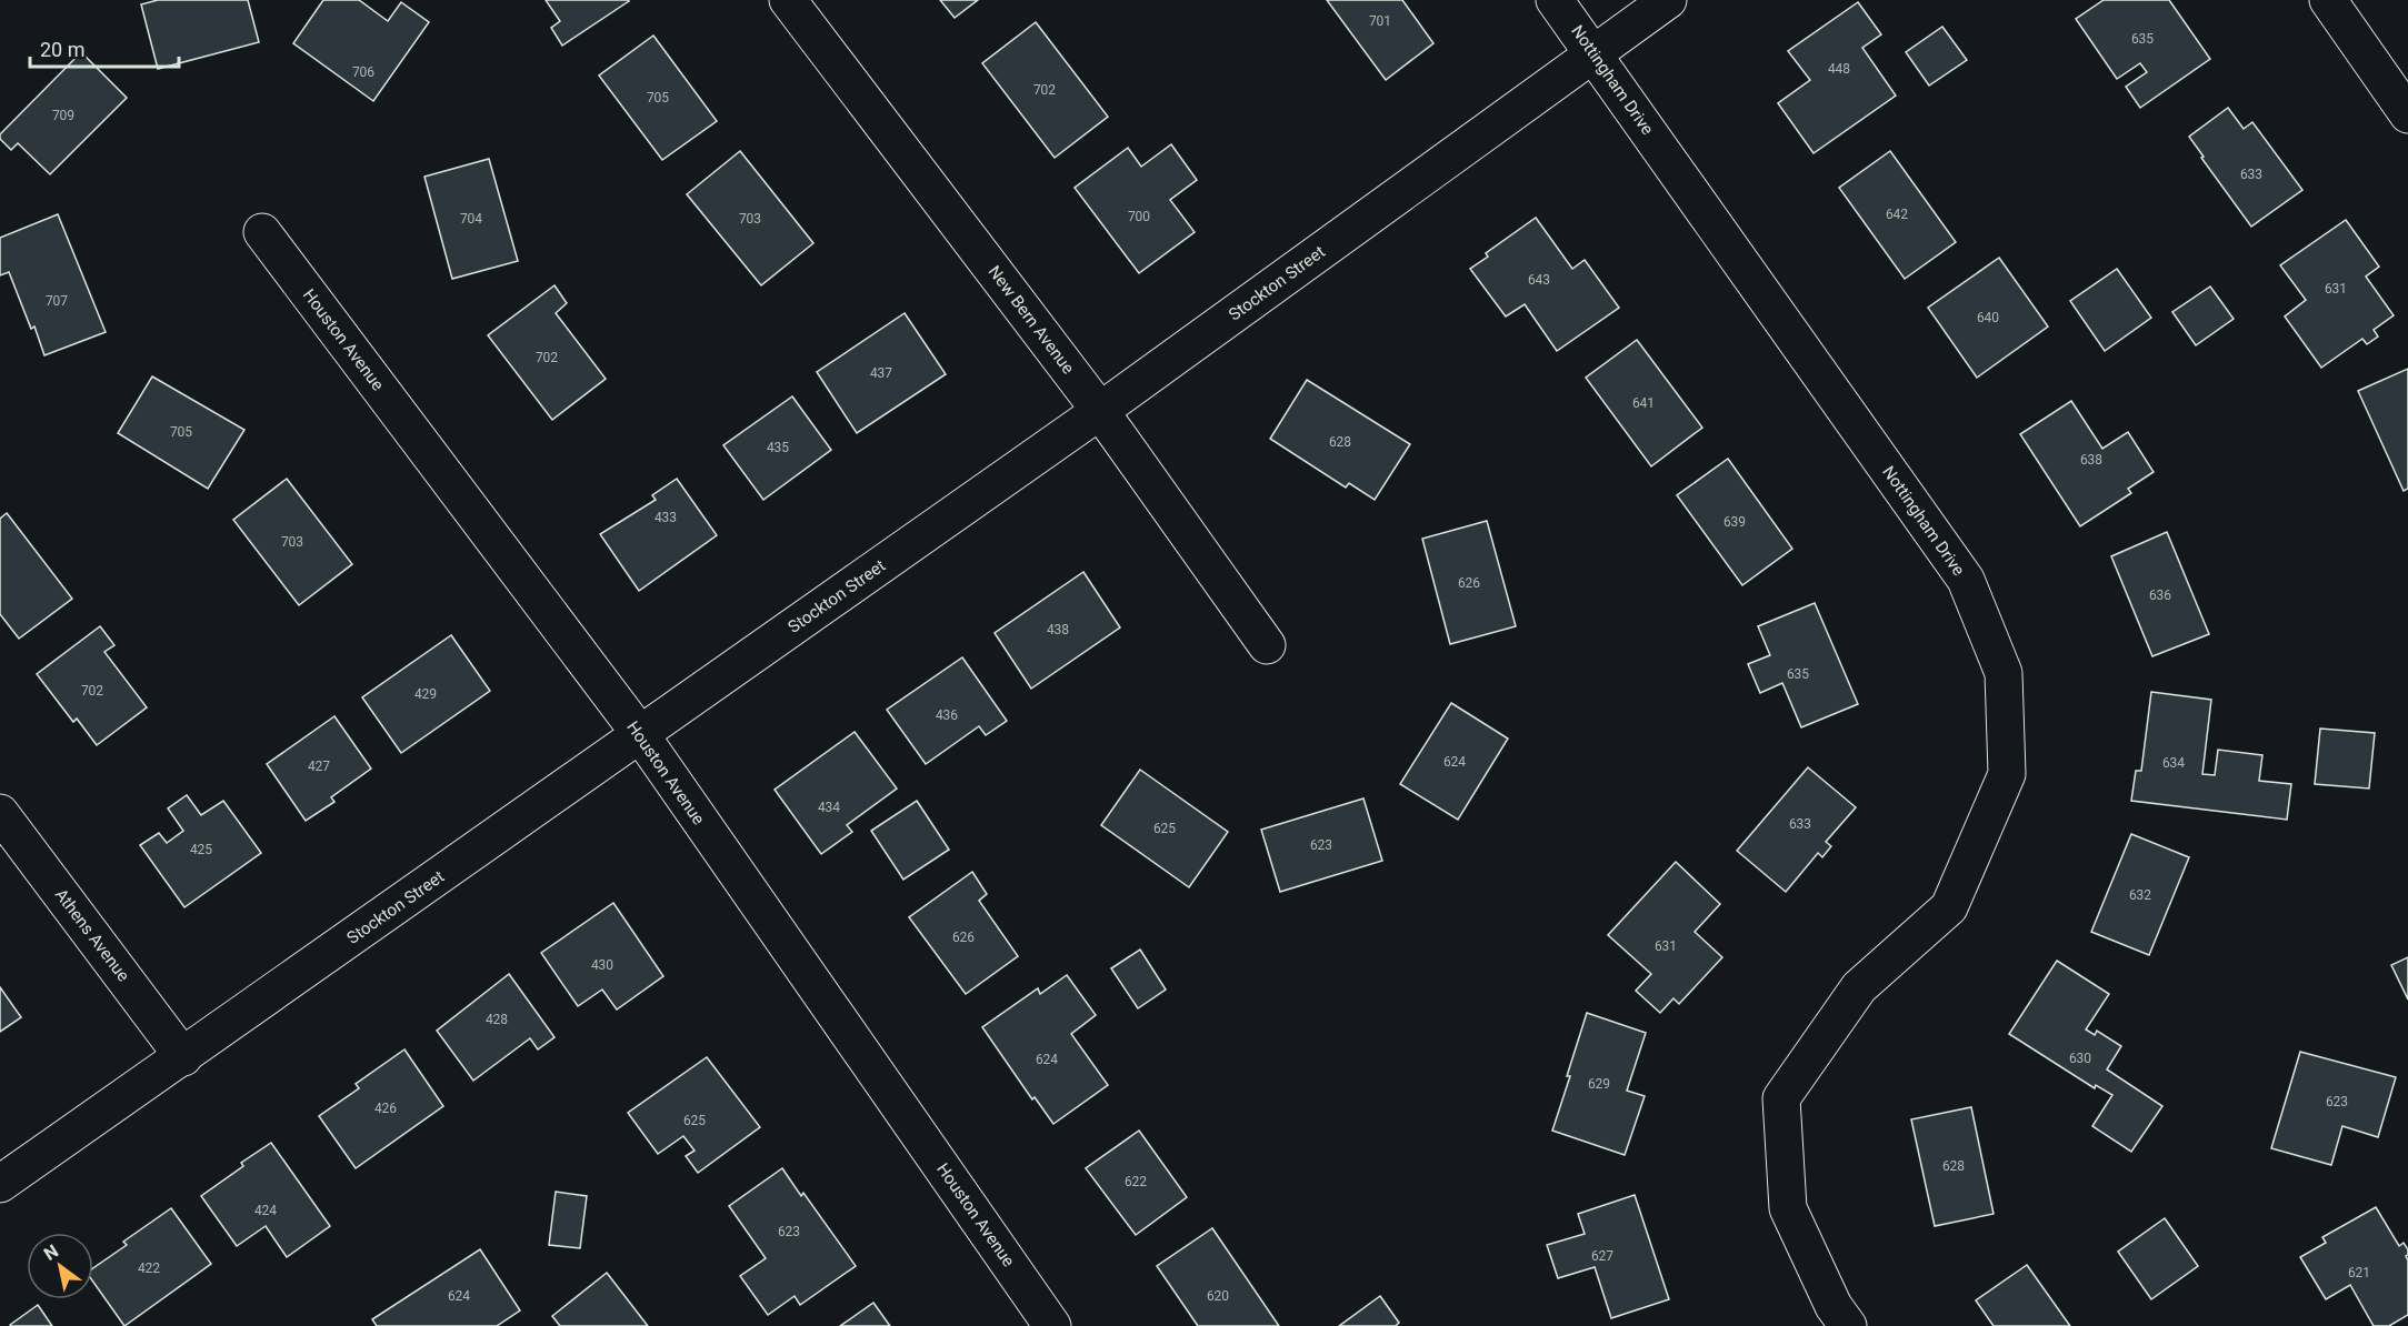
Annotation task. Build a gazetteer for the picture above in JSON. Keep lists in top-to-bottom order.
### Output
{
  "streets": {
    "street": [
      "Nottingham Drive",
      "Stockton Street",
      "New Bern Avenue",
      "Houston Avenue",
      "Athens Avenue"
    ]
  },
  "crossings": [
    ["Nottingham Drive", "Stockton Street"],
    ["Stockton Street", "New Bern Avenue"],
    ["Stockton Street", "Houston Avenue"],
    ["Stockton Street", "Athens Avenue"]
  ],
  "house_numbers": [
    "701",
    "635",
    "448",
    "706",
    "702",
    "705",
    "709",
    "633",
    "642",
    "700",
    "704",
    "703",
    "643",
    "631",
    "707",
    "640",
    "702",
    "437",
    "641",
    "705",
    "628",
    "435",
    "638",
    "433",
    "639",
    "703",
    "626",
    "636",
    "438",
    "635",
    "702",
    "429",
    "436",
    "624",
    "634",
    "427",
    "434",
    "633",
    "625",
    "623",
    "425",
    "632",
    "626",
    "631",
    "430",
    "428",
    "630",
    "624",
    "629",
    "623",
    "426",
    "625",
    "628",
    "622",
    "424",
    "623",
    "627",
    "422",
    "621",
    "624",
    "620"
  ],
  "scale_bar": "20 m",
  "north": "top left"
}
